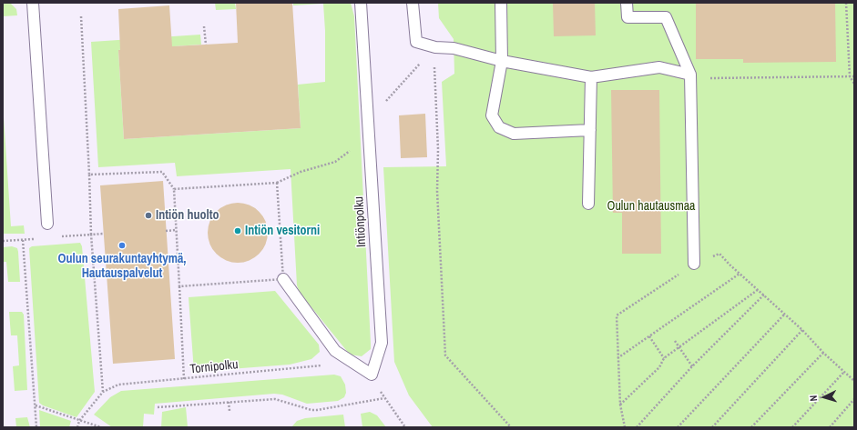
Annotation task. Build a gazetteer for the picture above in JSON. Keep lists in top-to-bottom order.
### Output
{
  "streets": {
    "lane": ["Intiönpolku"],
    "path": ["Tornipolku"]
  },
  "parks": ["Oulun hautausmaa"],
  "places": ["Intiön huolto", "Intiön vesitorni", "Oulun seurakuntayhtymä, Hautauspalvelut"],
  "north": "left"
}
